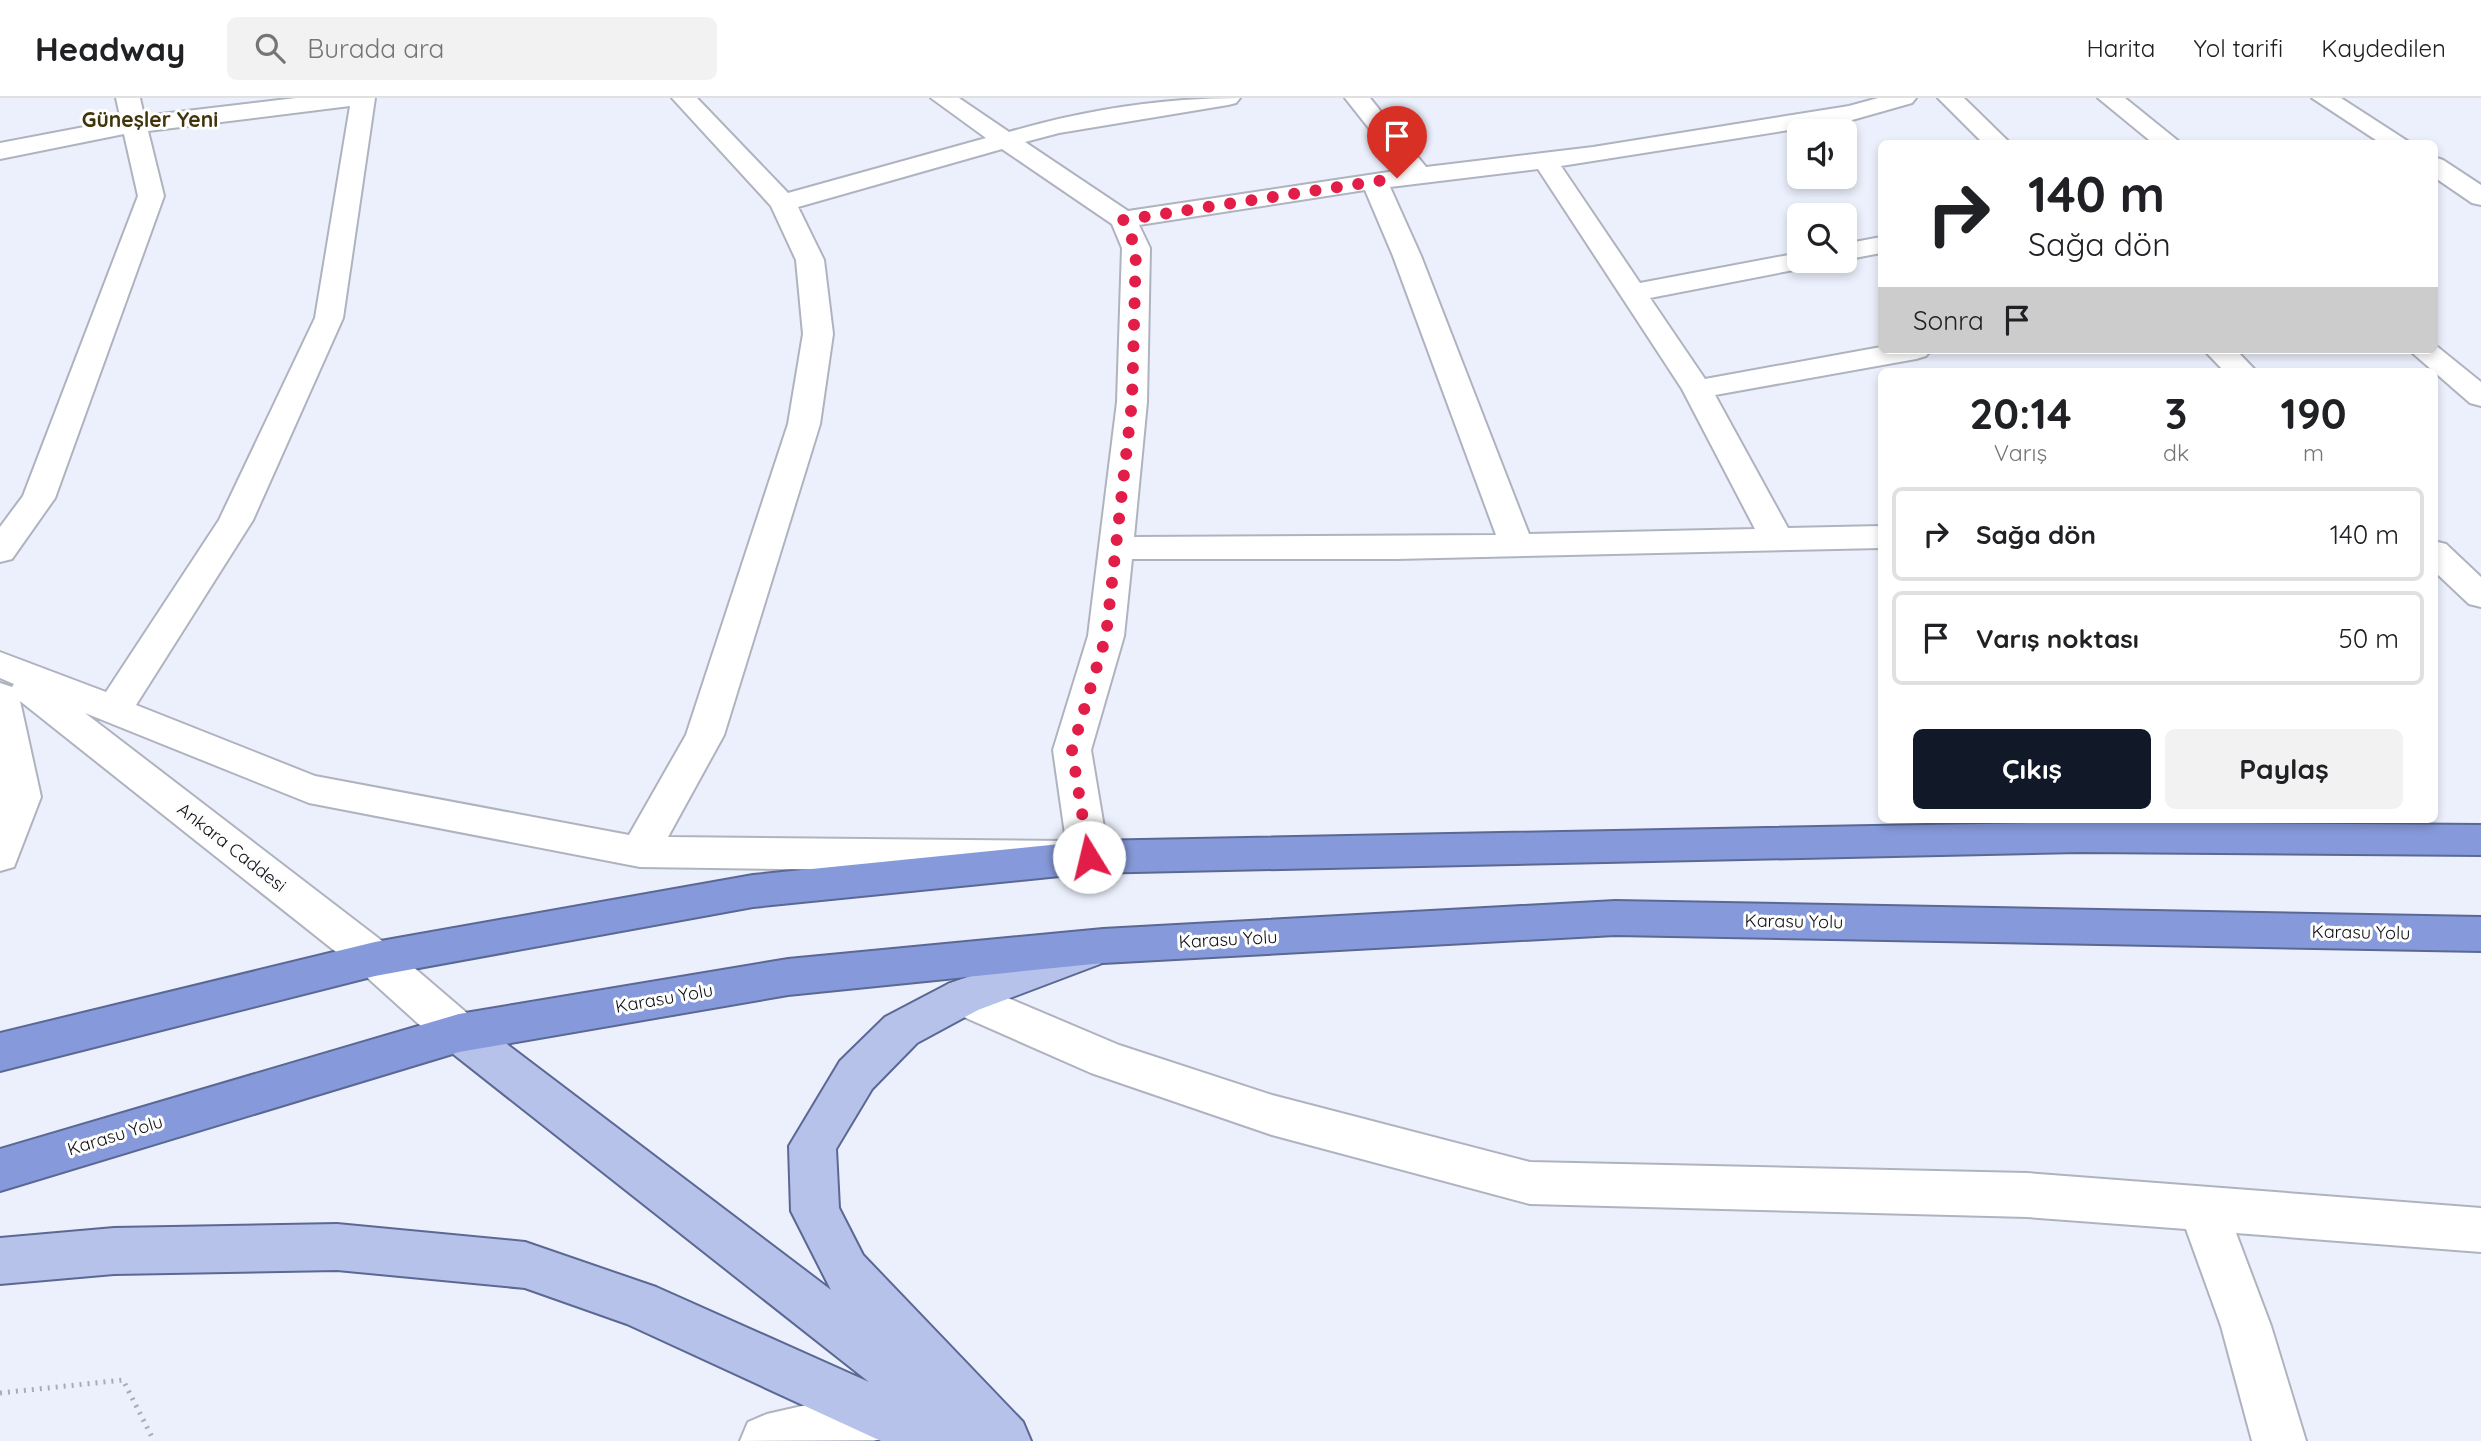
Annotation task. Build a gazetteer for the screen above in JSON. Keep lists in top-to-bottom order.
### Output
{
  "streets": {
    "highway": ["Karasu Yolu"],
    "street": ["Ankara Caddesi"]
  },
  "crossings": [
    ["Ankara Caddesi", "Karasu Yolu"]
  ],
  "districts": ["Güneşler Yeni"],
  "page": {
    "header": "Headway",
    "search": "Burada ara",
    "nav": ["Harita", "Yol tarifi", "Kaydedilen"],
    "turn": ["140 m", "Sağa dön"],
    "then": "Sonra",
    "eta": [
      "20:14",
      "Varış",
      "3",
      "dk",
      "190",
      "m"
    ],
    "list": [
      {
        "name": "Sağa dön",
        "value": "140 m"
      },
      {
        "name": "Varış noktası",
        "value": "50 m"
      }
    ],
    "buttons": ["Çıkış", "Paylaş"]
  }
}
